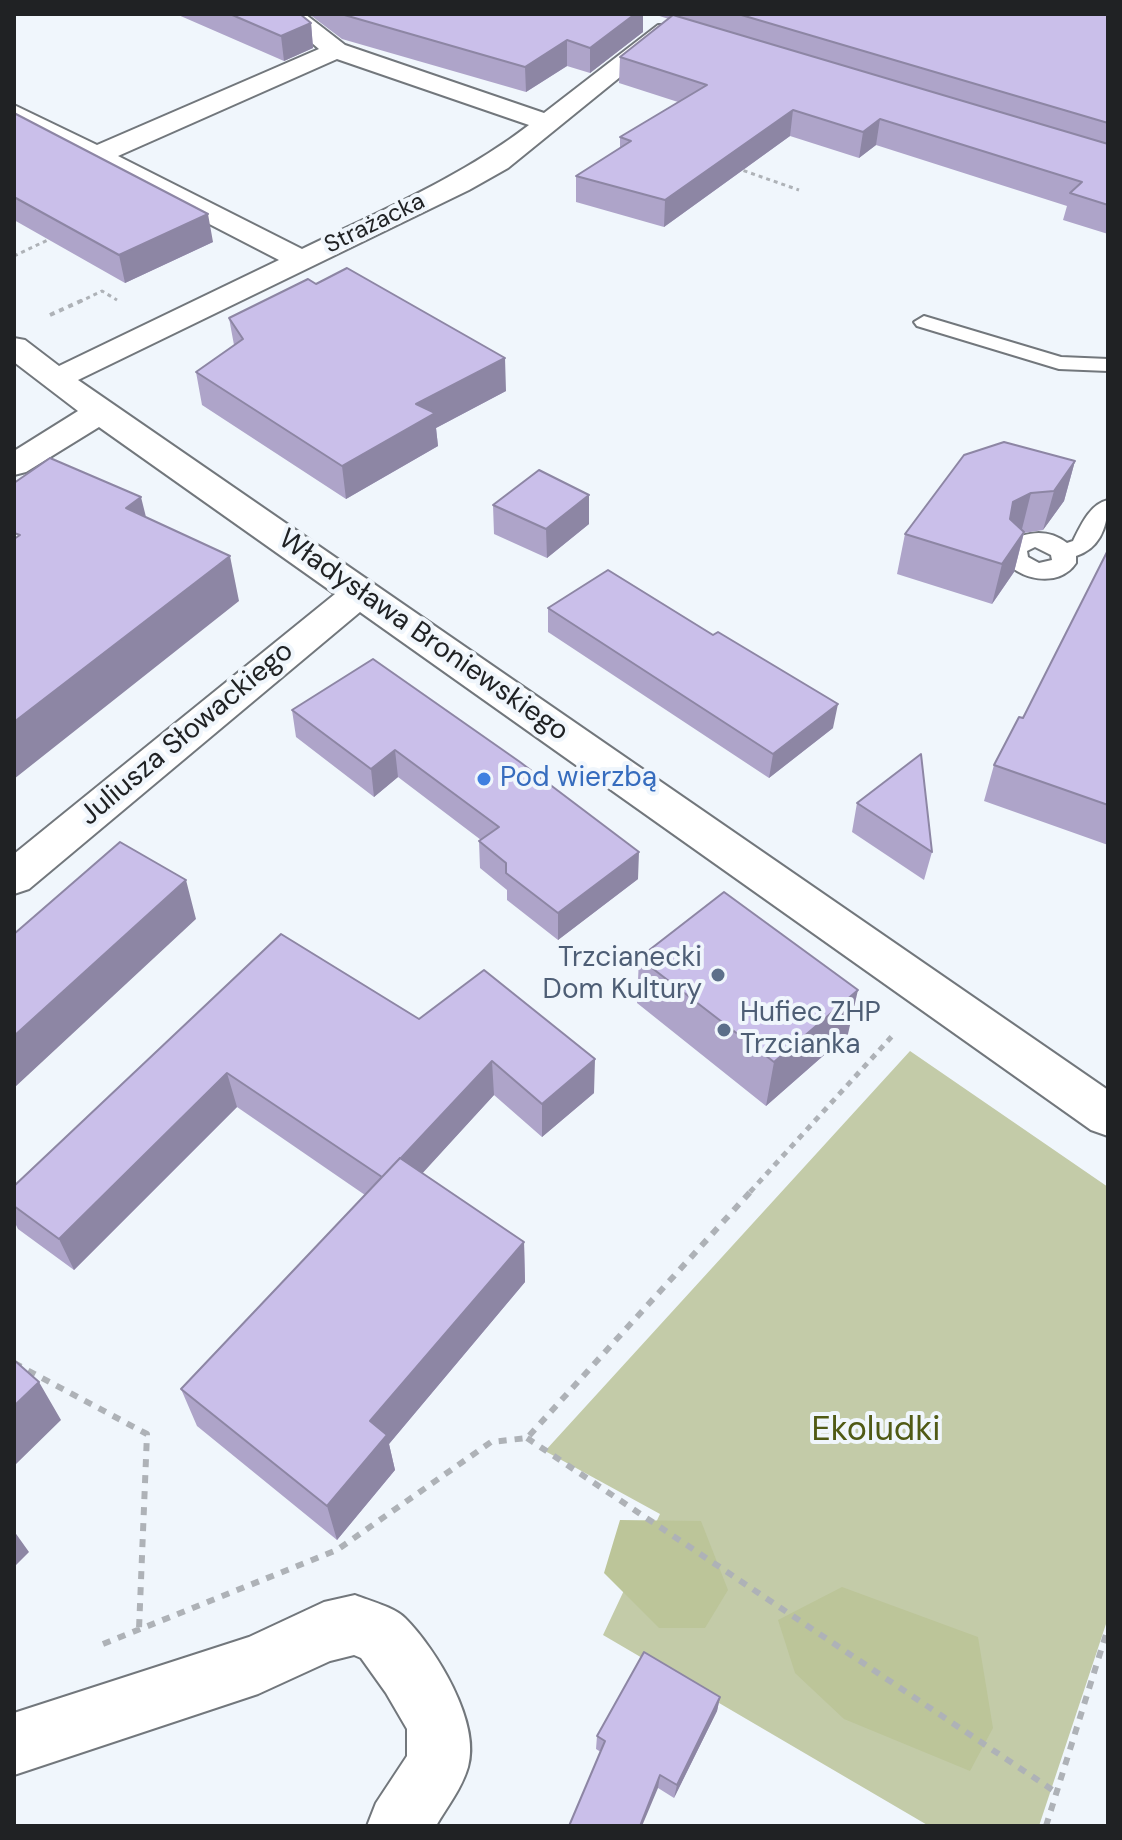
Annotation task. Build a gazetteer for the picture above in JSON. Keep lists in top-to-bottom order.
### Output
{
  "streets": {
    "street": ["Strażacka", "Władysława Broniewskiego", "Juliusza Słowackiego"]
  },
  "crossings": [
    ["Strażacka", "Władysława Broniewskiego"],
    ["Władysława Broniewskiego", "Juliusza Słowackiego"]
  ],
  "parks": ["Ekoludki"],
  "places": ["Pod wierzbą", "Trzcianecki Dom Kultury", "Hufiec ZHP Trzcianka"]
}
